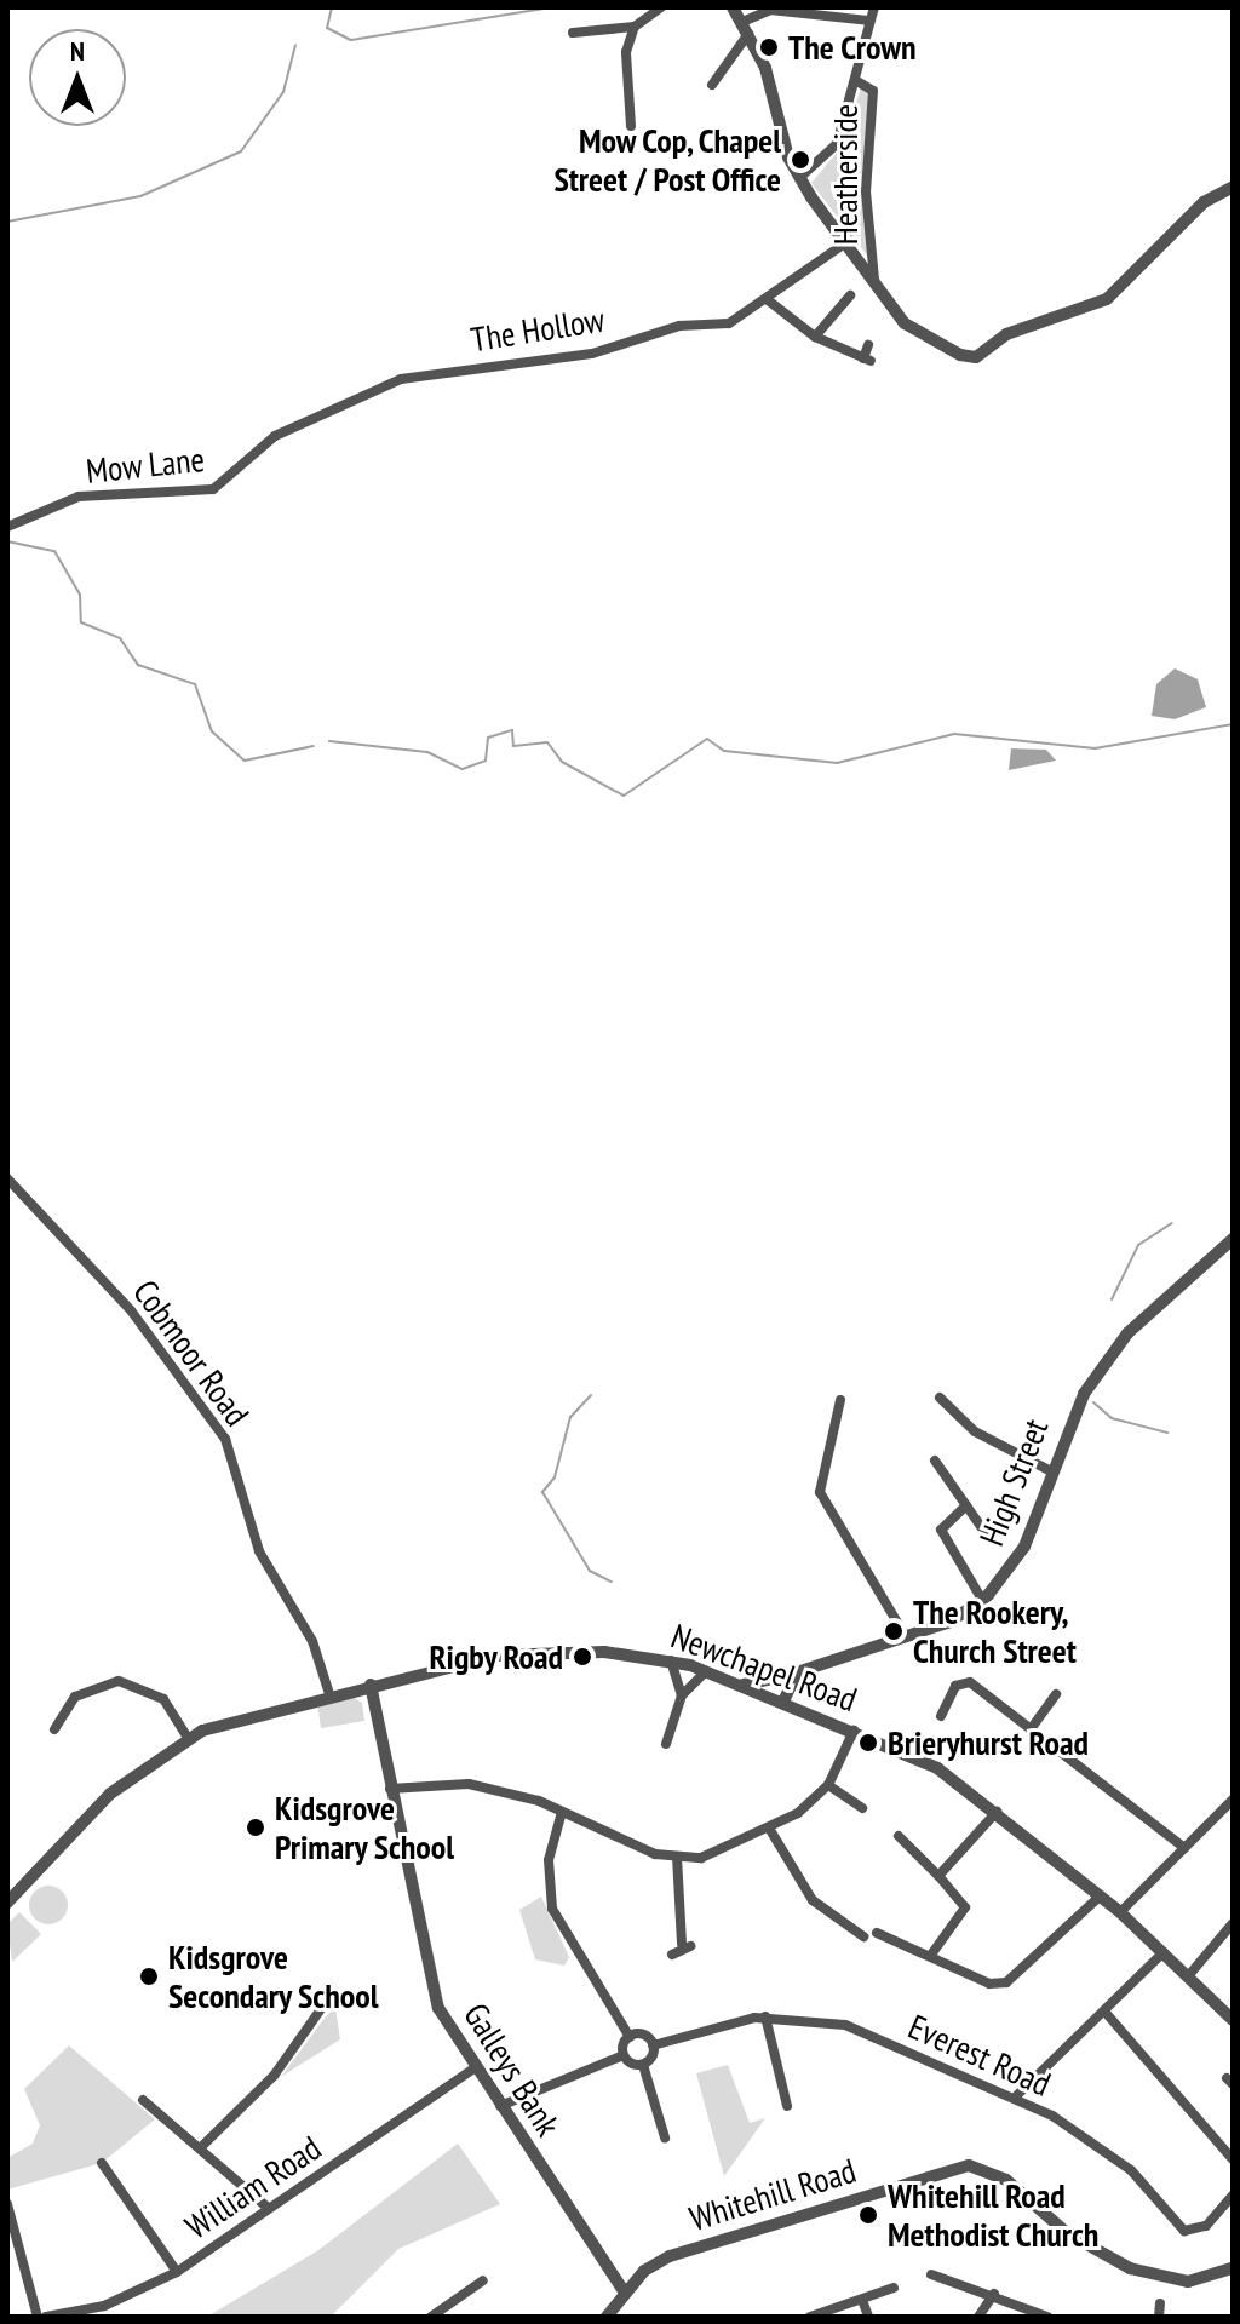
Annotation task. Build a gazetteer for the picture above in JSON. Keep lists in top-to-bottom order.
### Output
{
  "streets": {
    "street": [
      "Heatherside",
      "The Hollow",
      "Mow Lane",
      "Cobmoor Road",
      "High Street",
      "Newchapel Road",
      "Everest Road",
      "Galleys Bank",
      "William Road",
      "Whitehill Road"
    ]
  },
  "crossings": [
    ["The Hollow", "Mow Lane"],
    ["Cobmoor Road", "Newchapel Road"],
    ["High Street", "Newchapel Road"],
    ["Newchapel Road", "Galleys Bank"],
    ["Galleys Bank", "William Road"],
    ["Galleys Bank", "Whitehill Road"]
  ],
  "places": [
    "The Crown",
    "Mow Cop, Chapel Street / Post Office",
    "The Rookery, Church Street",
    "Rigby Road",
    "Brieryhurst Road",
    "Kidsgrove Primary School",
    "Kidsgrove Secondary School",
    "Whitehill Road Methodist Church"
  ],
  "north": "top"
}
